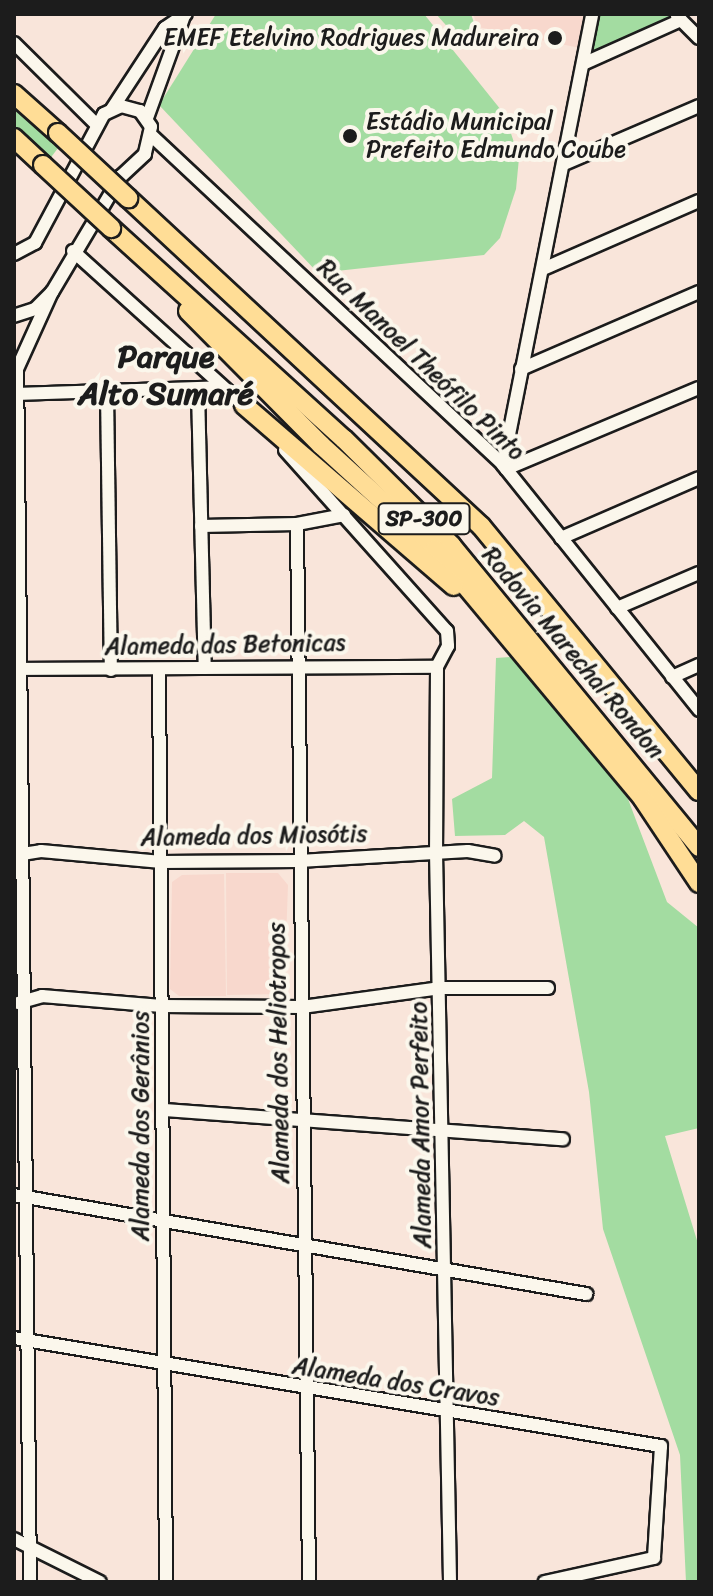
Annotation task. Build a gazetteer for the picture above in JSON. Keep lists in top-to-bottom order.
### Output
{
  "streets": {
    "highway": ["SP-300", "Rodovia Marechal Rondon"],
    "street": [
      "Rua Manoel Theófilo Pinto",
      "Alameda das Betonicas",
      "Alameda dos Miosótis",
      "Alameda dos Heliotropos",
      "Alameda Amor Perfeito",
      "Alameda dos Gerânios",
      "Alameda dos Cravos"
    ]
  },
  "crossings": [
    ["Alameda das Betonicas", "Alameda dos Heliotropos"],
    ["Alameda das Betonicas", "Alameda Amor Perfeito"],
    ["Alameda das Betonicas", "Alameda dos Gerânios"],
    ["Alameda dos Miosótis", "Alameda dos Heliotropos"],
    ["Alameda dos Miosótis", "Alameda Amor Perfeito"],
    ["Alameda dos Miosótis", "Alameda dos Gerânios"],
    ["Alameda dos Heliotropos", "Alameda dos Cravos"],
    ["Alameda Amor Perfeito", "Alameda dos Cravos"],
    ["Alameda dos Gerânios", "Alameda dos Cravos"]
  ],
  "districts": ["Parque Alto Sumaré"],
  "places": ["EMEF Etelvino Rodrigues Madureira", "Estádio Municipal Prefeito Edmundo Coube"]
}
